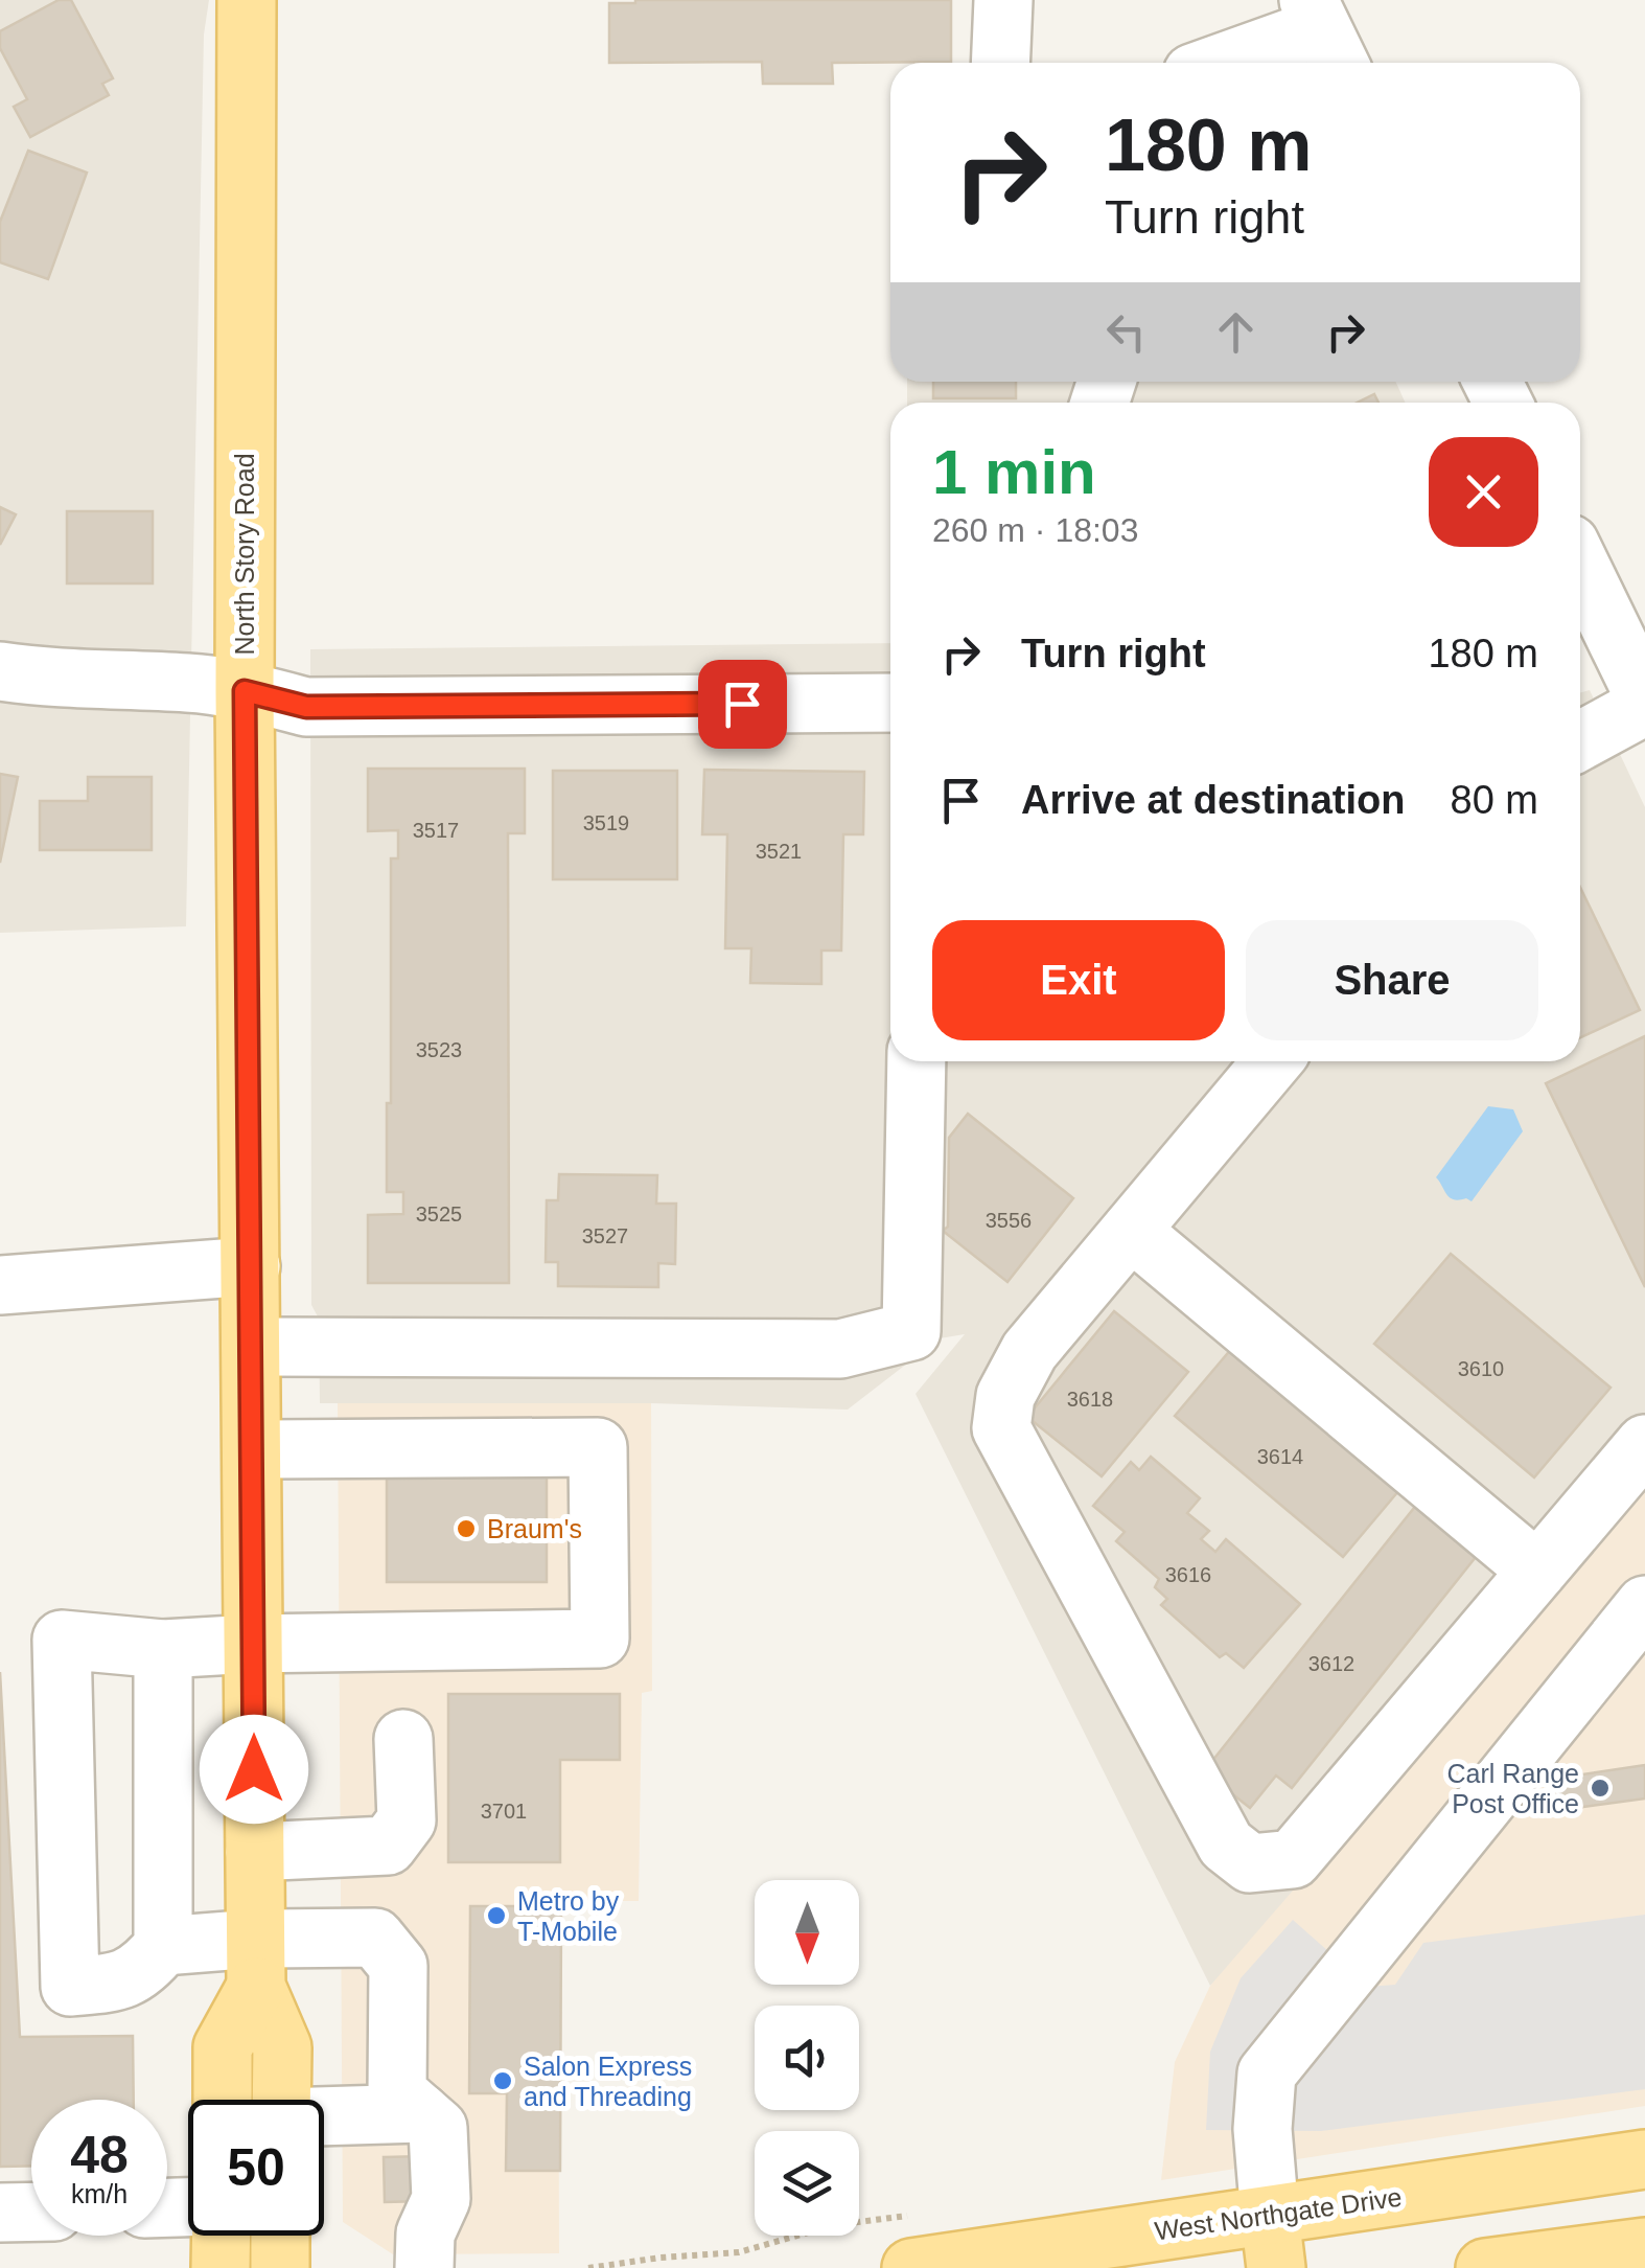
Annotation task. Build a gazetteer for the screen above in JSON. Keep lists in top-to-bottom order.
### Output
{
  "streets": {
    "main road": ["North Story Road", "West Northgate Drive"]
  },
  "places": [
    "Braum's",
    "Carl Range Post Office",
    "Metro by T-Mobile",
    "Salon Express and Threading"
  ],
  "house_numbers": [
    "3519",
    "3517",
    "3521",
    "3523",
    "3525",
    "3556",
    "3527",
    "3610",
    "3618",
    "3614",
    "3616",
    "3612",
    "3701"
  ],
  "north": "bottom",
  "page": {
    "turn": ["180 m", "Turn right"],
    "heading": ["1 min", "260 m · 18:03"],
    "list": [
      {
        "name": "Turn right",
        "value": "180 m"
      },
      {
        "name": "Arrive at destination",
        "value": "80 m"
      }
    ],
    "buttons": ["Exit", "Share"],
    "speed": "48 km/h",
    "limit": "50"
  }
}
